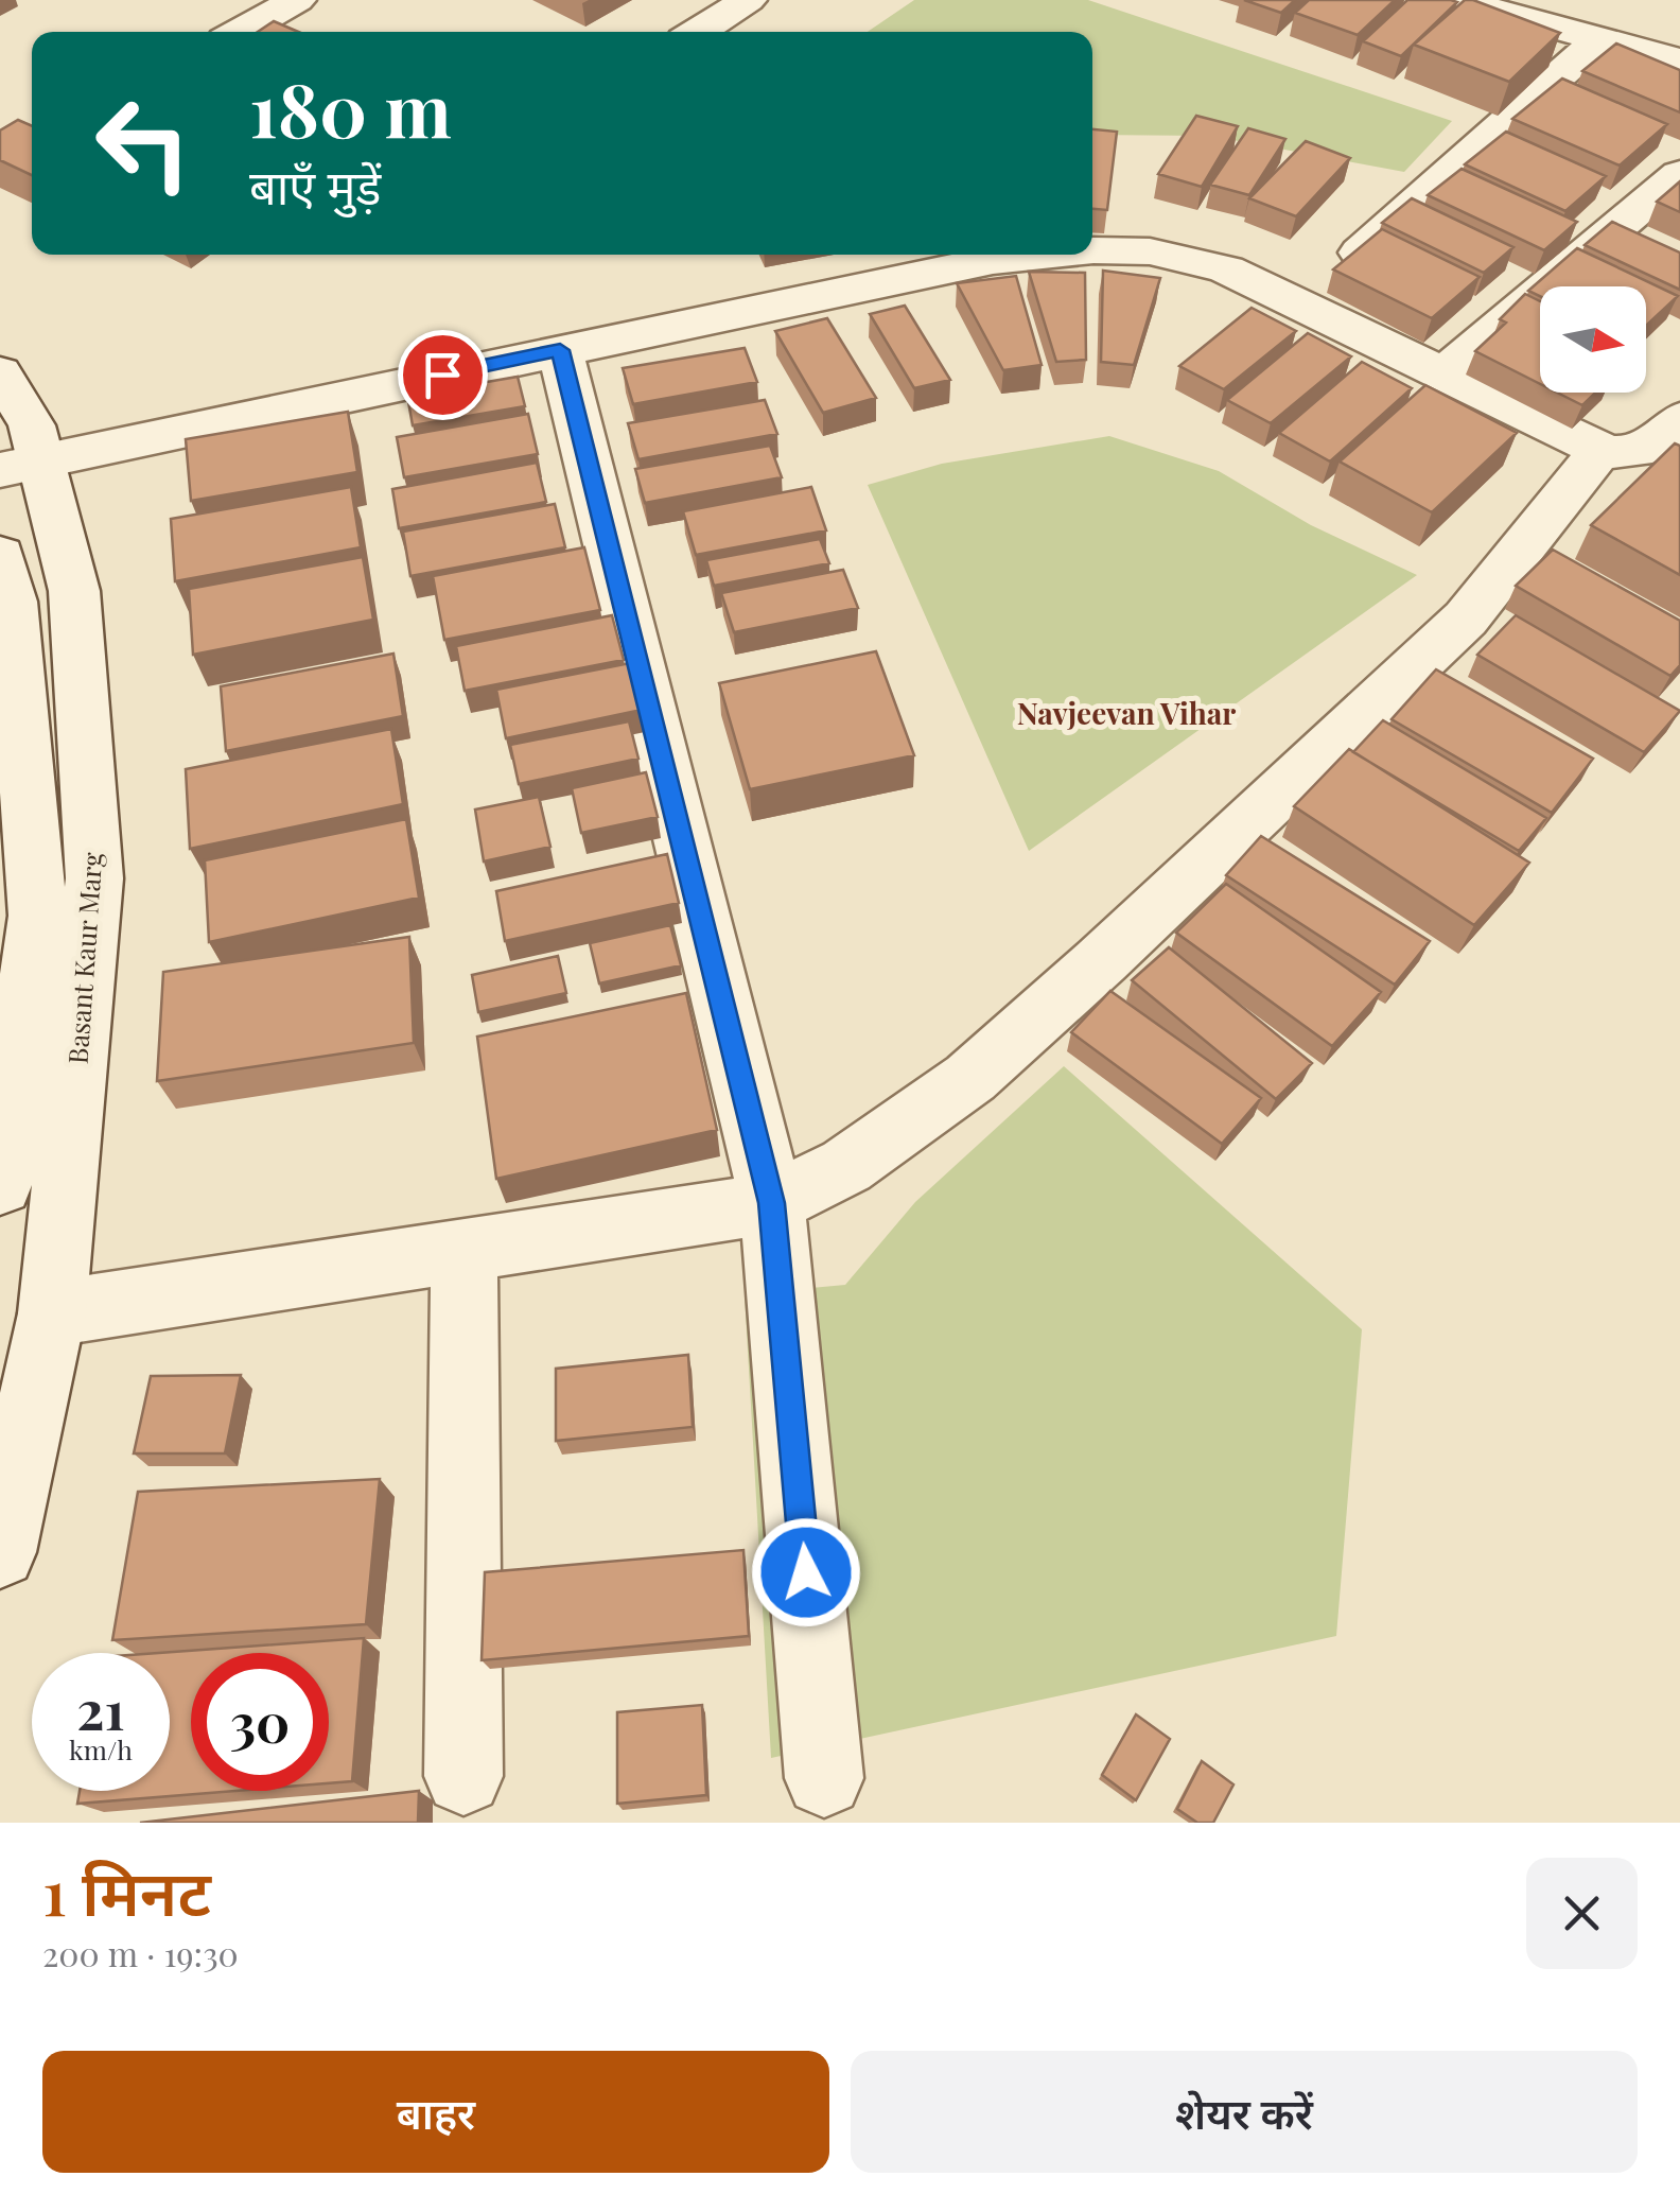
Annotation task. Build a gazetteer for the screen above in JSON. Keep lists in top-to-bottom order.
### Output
{
  "streets": {
    "street": ["Basant Kaur Marg"]
  },
  "districts": ["Navjeevan Vihar"],
  "north": "right",
  "page": {
    "turn": ["180 m", "बाएँ मुड़ें"],
    "speed": "21 km/h",
    "limit": "30",
    "heading": ["1 मिनट", "200 m · 19:30"],
    "buttons": ["बाहर", "शेयर करें"]
  }
}
